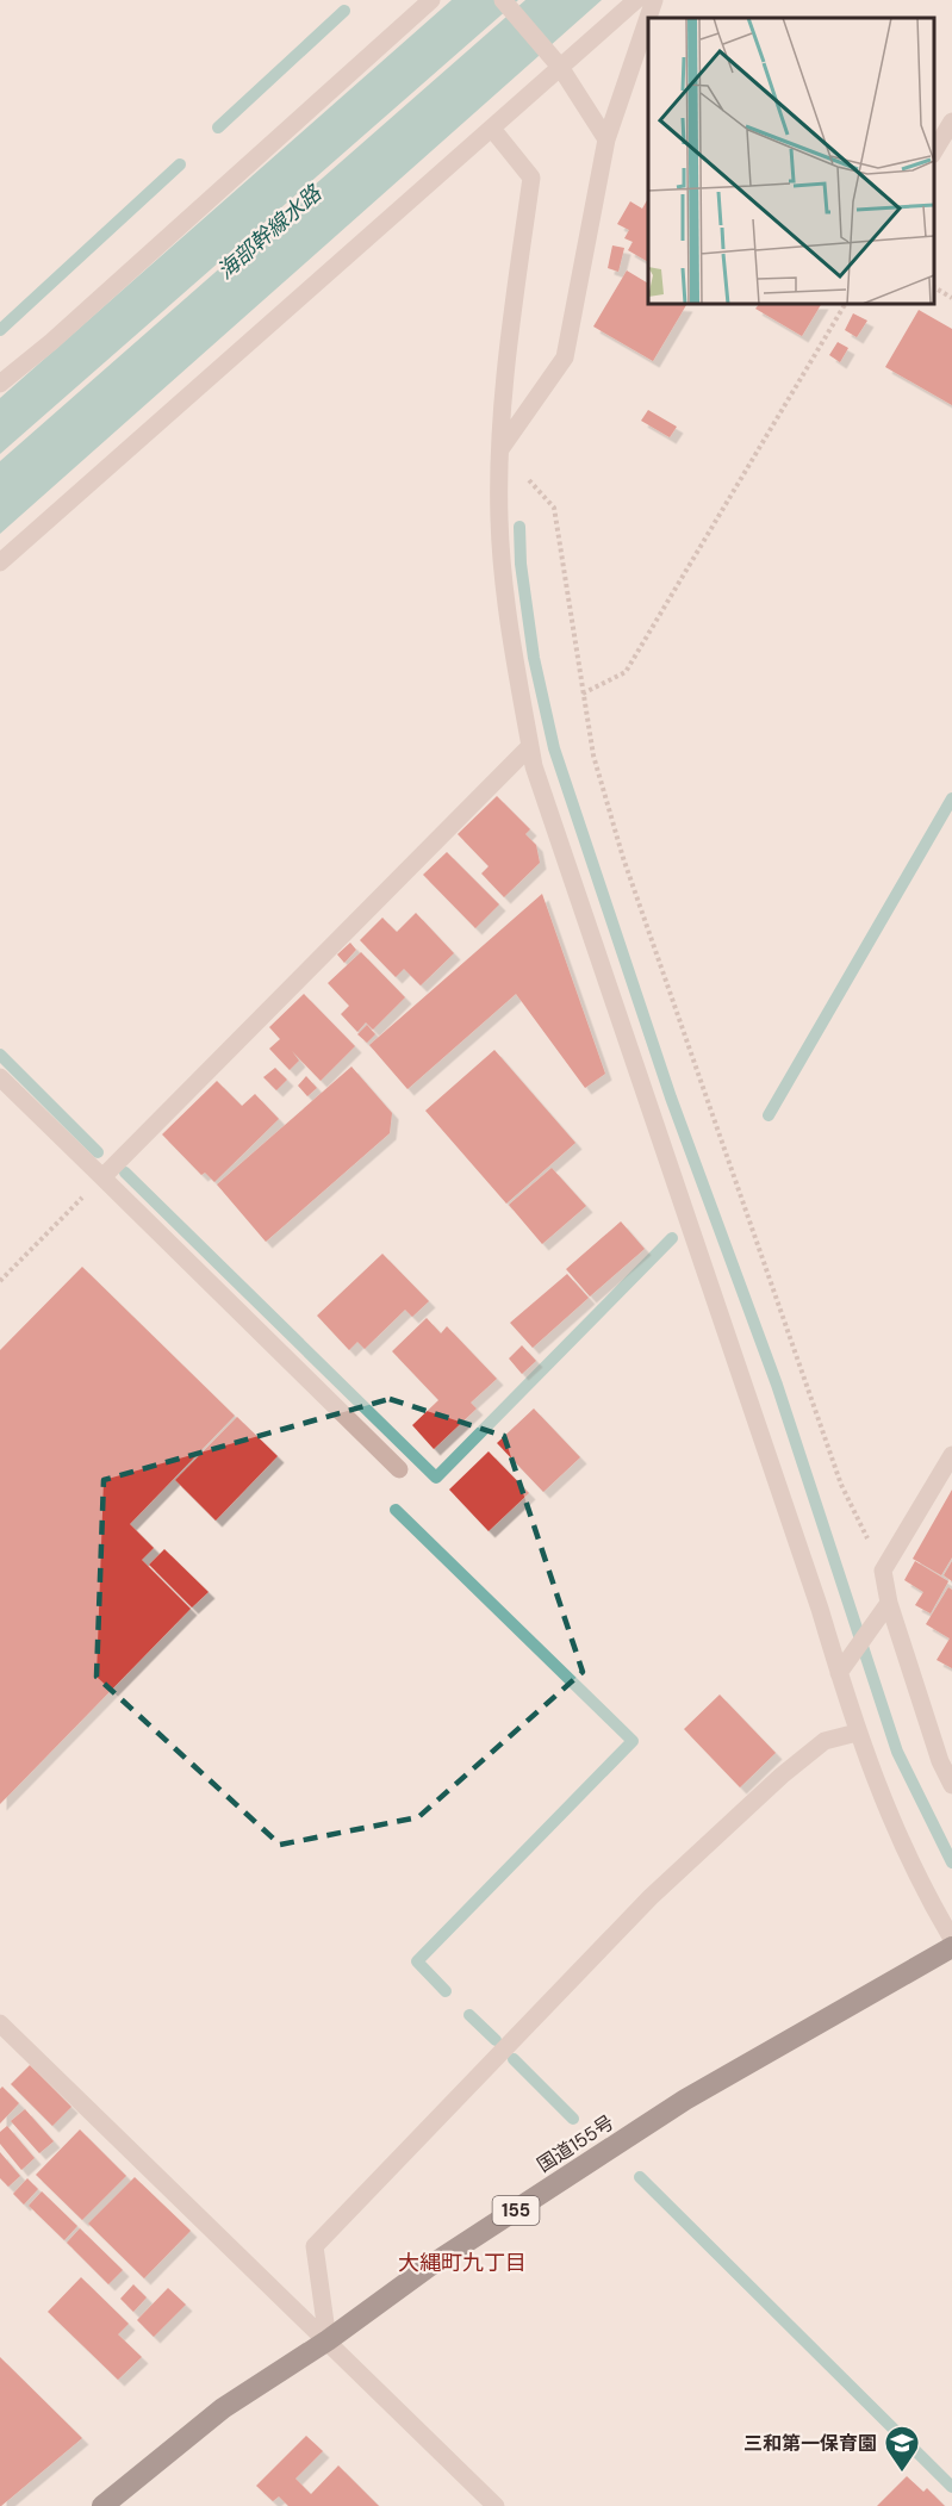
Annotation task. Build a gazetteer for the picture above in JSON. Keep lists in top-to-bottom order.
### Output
{
  "streets": {
    "highway": ["国道155号", "155"]
  },
  "districts": ["大縄町九丁目"],
  "water": ["海部幹線水路"],
  "places": {
    "school or university": ["三和第一保育園"]
  }
}
